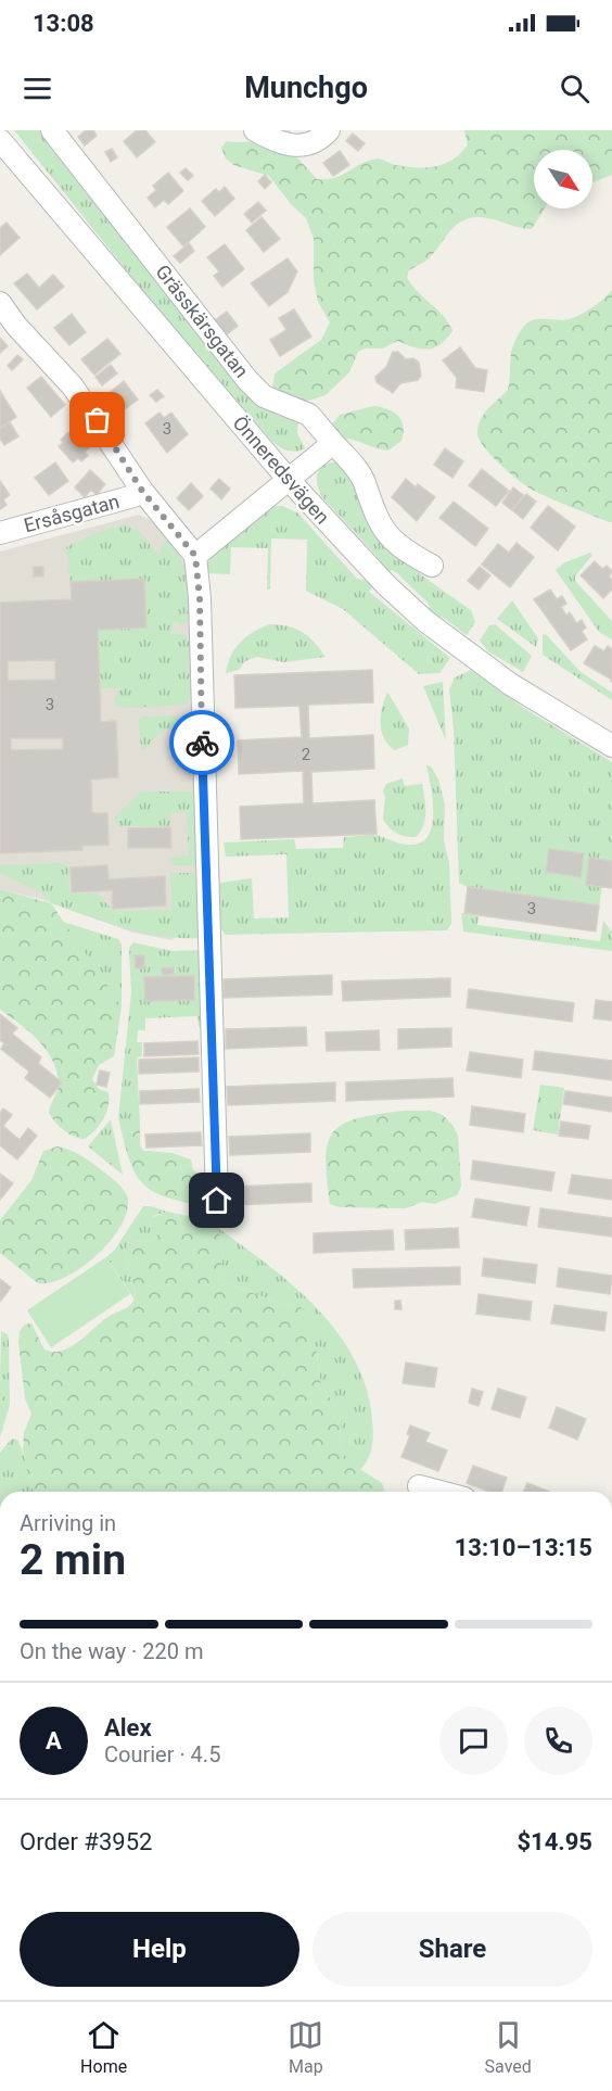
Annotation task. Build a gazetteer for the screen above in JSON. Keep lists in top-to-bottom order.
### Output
{
  "streets": {
    "street": ["Grässkärsgatan", "Önneredsvägen", "Ersåsgatan"]
  },
  "house_numbers": [
    "3",
    "3",
    "2",
    "3"
  ],
  "north": "bottom right",
  "page": {
    "status": "13:08",
    "header": "Munchgo",
    "heading": ["2 min", "Arriving in", "13:10–13:15"],
    "panel": [
      "Alex",
      "Courier · 4.5",
      "Order #3952",
      "$14.95"
    ],
    "bar": "On the way · 220 m",
    "round": "A",
    "buttons": ["Help", "Share"],
    "tabs": ["Home", "Map", "Saved"]
  }
}
